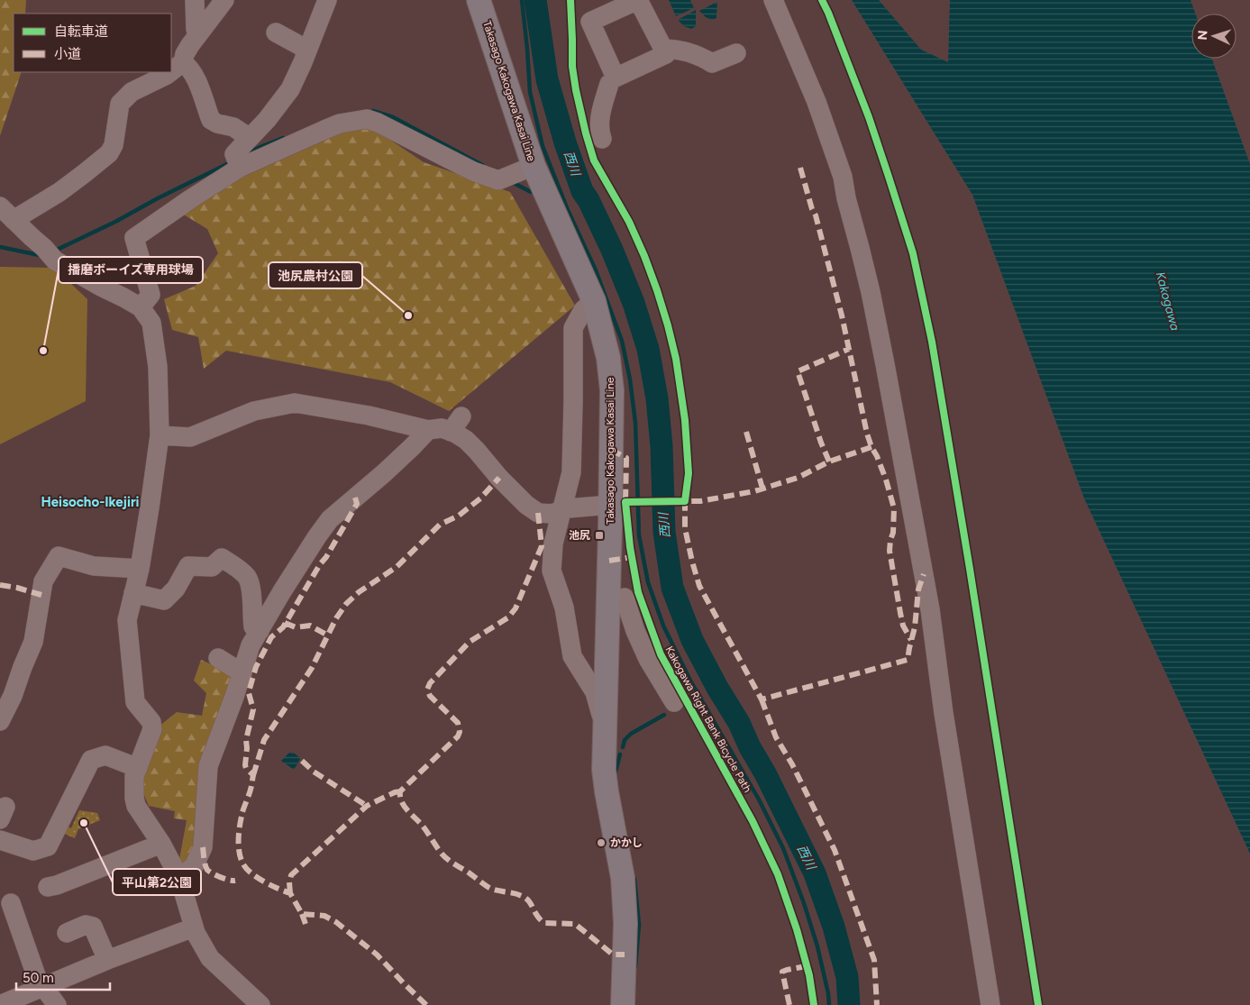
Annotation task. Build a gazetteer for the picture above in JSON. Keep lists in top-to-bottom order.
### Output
{
  "streets": {
    "main road": ["Takasago Kakogawa Kasai Line"],
    "cycle path": ["Kakogawa Right Bank Bicycle Path"]
  },
  "districts": ["Heisocho-Ikejiri"],
  "water": ["西川", "Kakogawa"],
  "places": {
    "other": [
      "池尻農村公園",
      "播磨ボーイズ専用球場",
      "平山第2公園",
      "かかし"
    ],
    "transit": ["池尻"]
  },
  "legend": ["自転車道", "小道"],
  "scale_bar": "50 m",
  "north": "left"
}
